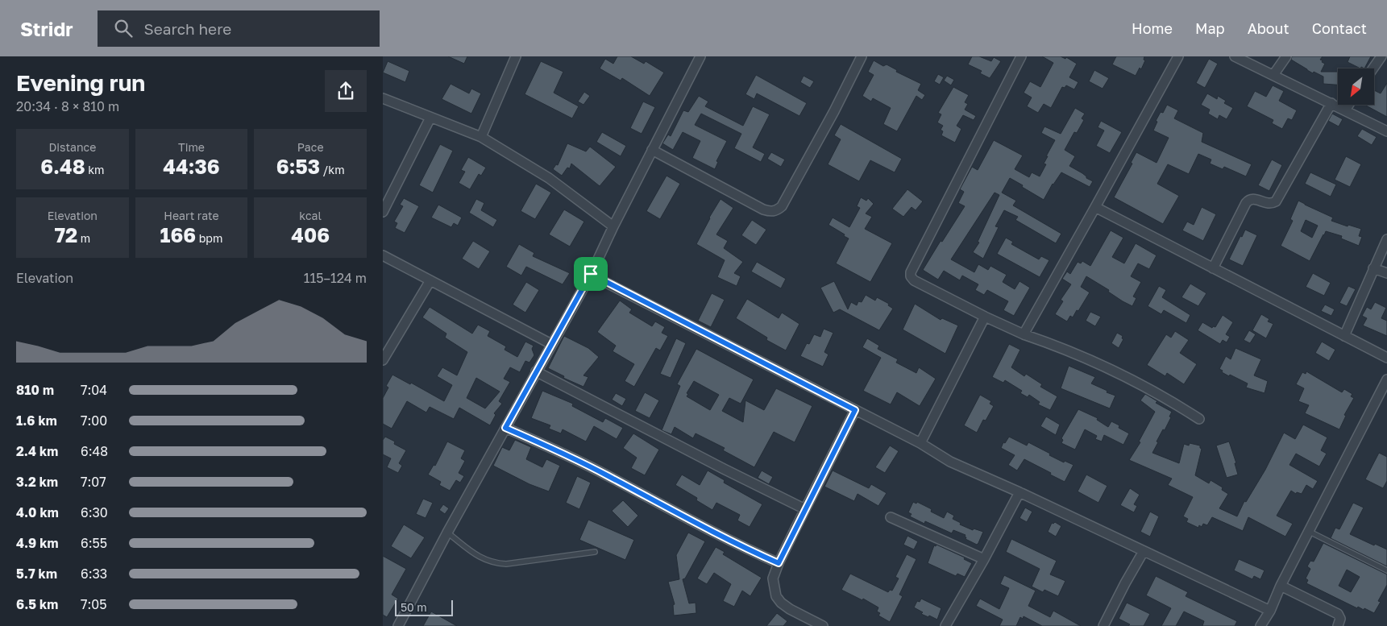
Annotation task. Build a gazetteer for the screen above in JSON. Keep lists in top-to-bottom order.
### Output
{
  "scale_bar": "50 m",
  "north": "bottom left",
  "page": {
    "header": "Stridr",
    "search": "Search here",
    "nav": [
      "Home",
      "Map",
      "About",
      "Contact"
    ],
    "heading": ["Evening run", "20:34 · 8 × 810 m"],
    "stats": [
      ["Distance", "6.48 km"],
      ["Time", "44:36"],
      ["Pace", "6:53 /km"],
      ["Elevation", "72 m"],
      ["Heart rate", "166 bpm"],
      ["kcal", "406"]
    ],
    "chart": ["Elevation", "115–124 m"],
    "list": [
      {
        "name": "810 m",
        "note": "7:04"
      },
      {
        "name": "1.6 km",
        "note": "7:00"
      },
      {
        "name": "2.4 km",
        "note": "6:48"
      },
      {
        "name": "3.2 km",
        "note": "7:07"
      },
      {
        "name": "4.0 km",
        "note": "6:30"
      },
      {
        "name": "4.9 km",
        "note": "6:55"
      },
      {
        "name": "5.7 km",
        "note": "6:33"
      },
      {
        "name": "6.5 km",
        "note": "7:05"
      }
    ],
    "scale": "50 m"
  }
}
